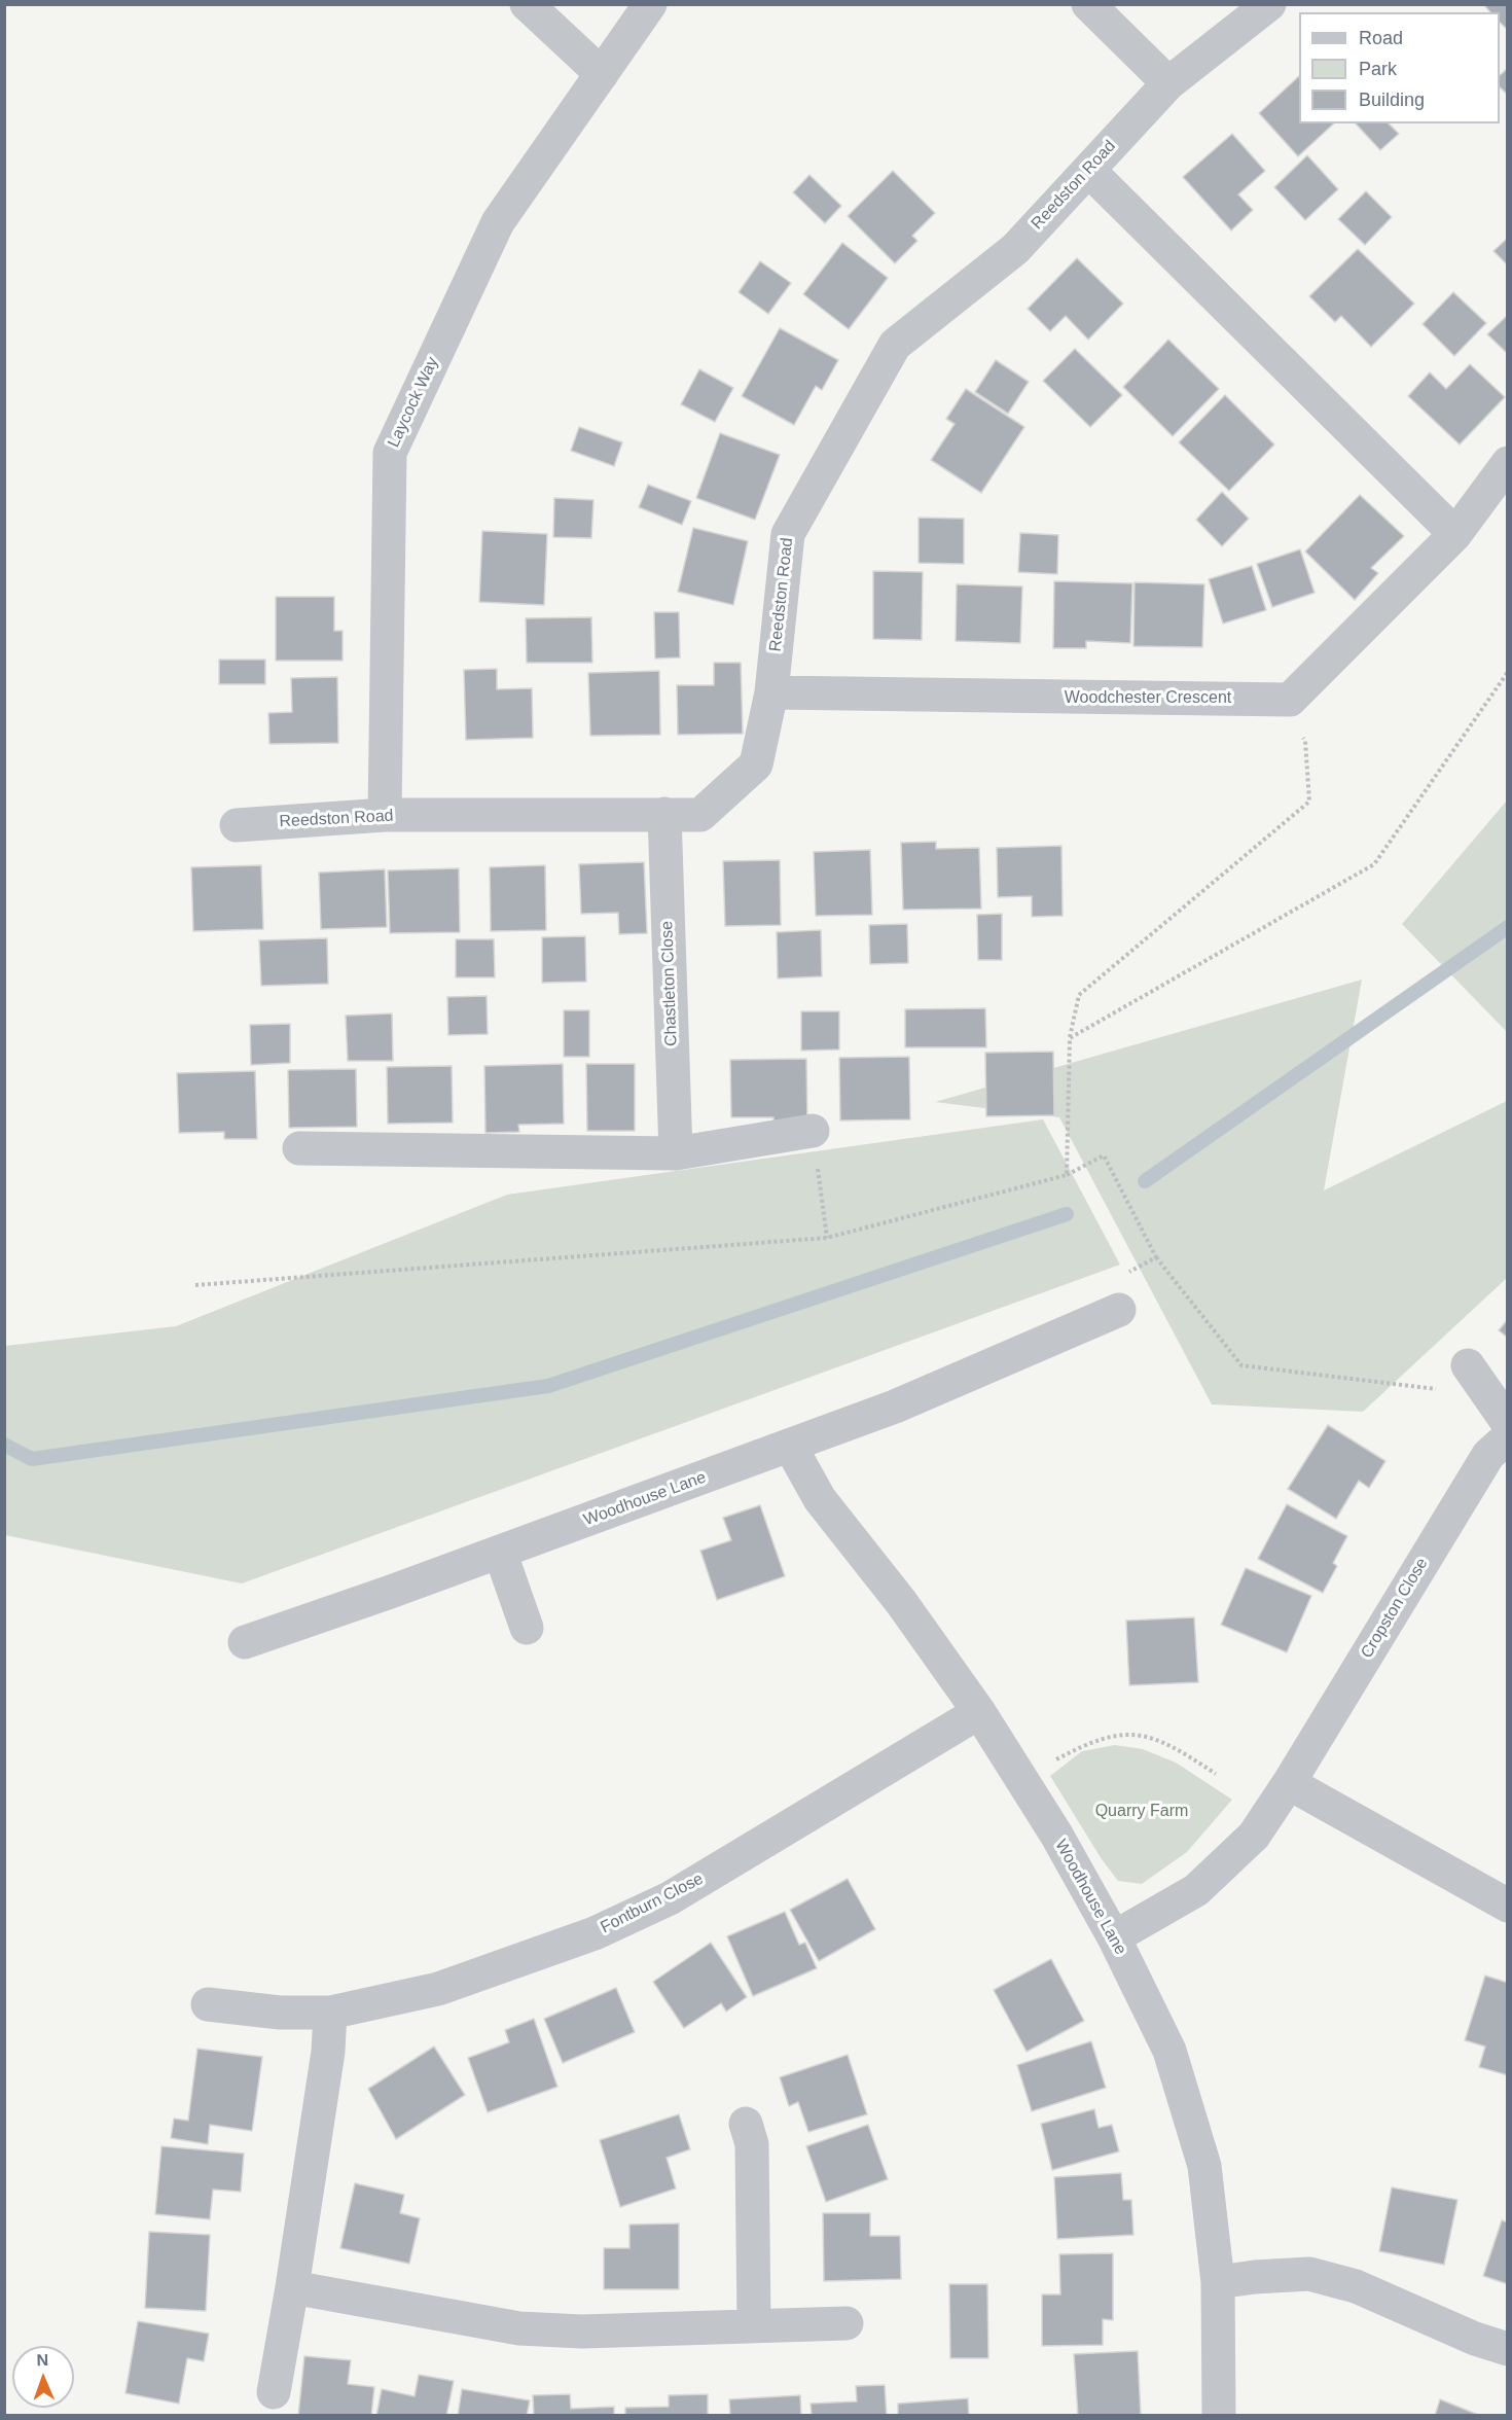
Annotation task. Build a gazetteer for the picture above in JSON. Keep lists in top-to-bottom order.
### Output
{
  "streets": {
    "street": [
      "Reedston Road",
      "Laycock Way",
      "Woodchester Crescent",
      "Chastleton Close",
      "Woodhouse Lane",
      "Cropston Close",
      "Fontburn Close"
    ]
  },
  "crossings": [
    ["Reedston Road", "Laycock Way"],
    ["Reedston Road", "Woodchester Crescent"],
    ["Reedston Road", "Chastleton Close"],
    ["Woodhouse Lane", "Cropston Close"],
    ["Woodhouse Lane", "Fontburn Close"]
  ],
  "parks": ["Quarry Farm"],
  "legend": ["Road", "Park", "Building"],
  "north": "top"
}
